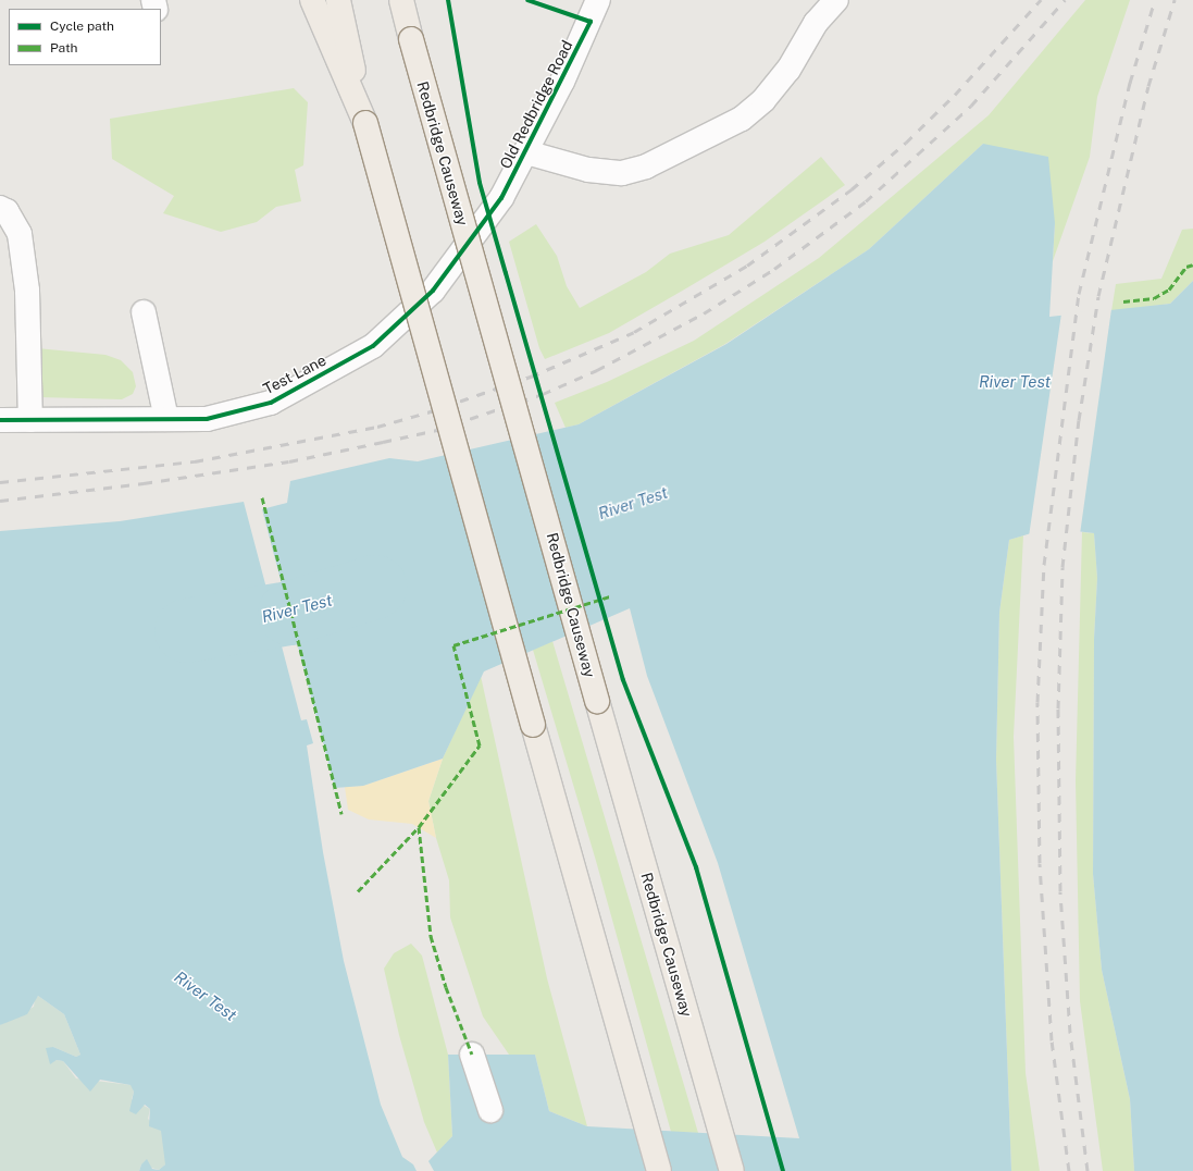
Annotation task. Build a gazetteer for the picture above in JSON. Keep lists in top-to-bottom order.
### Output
{
  "streets": {
    "main road": ["Redbridge Causeway"],
    "street": ["Old Redbridge Road", "Test Lane"]
  },
  "crossings": [
    ["Old Redbridge Road", "Test Lane"]
  ],
  "water": ["River Test"],
  "legend": ["Cycle path", "Path"]
}
